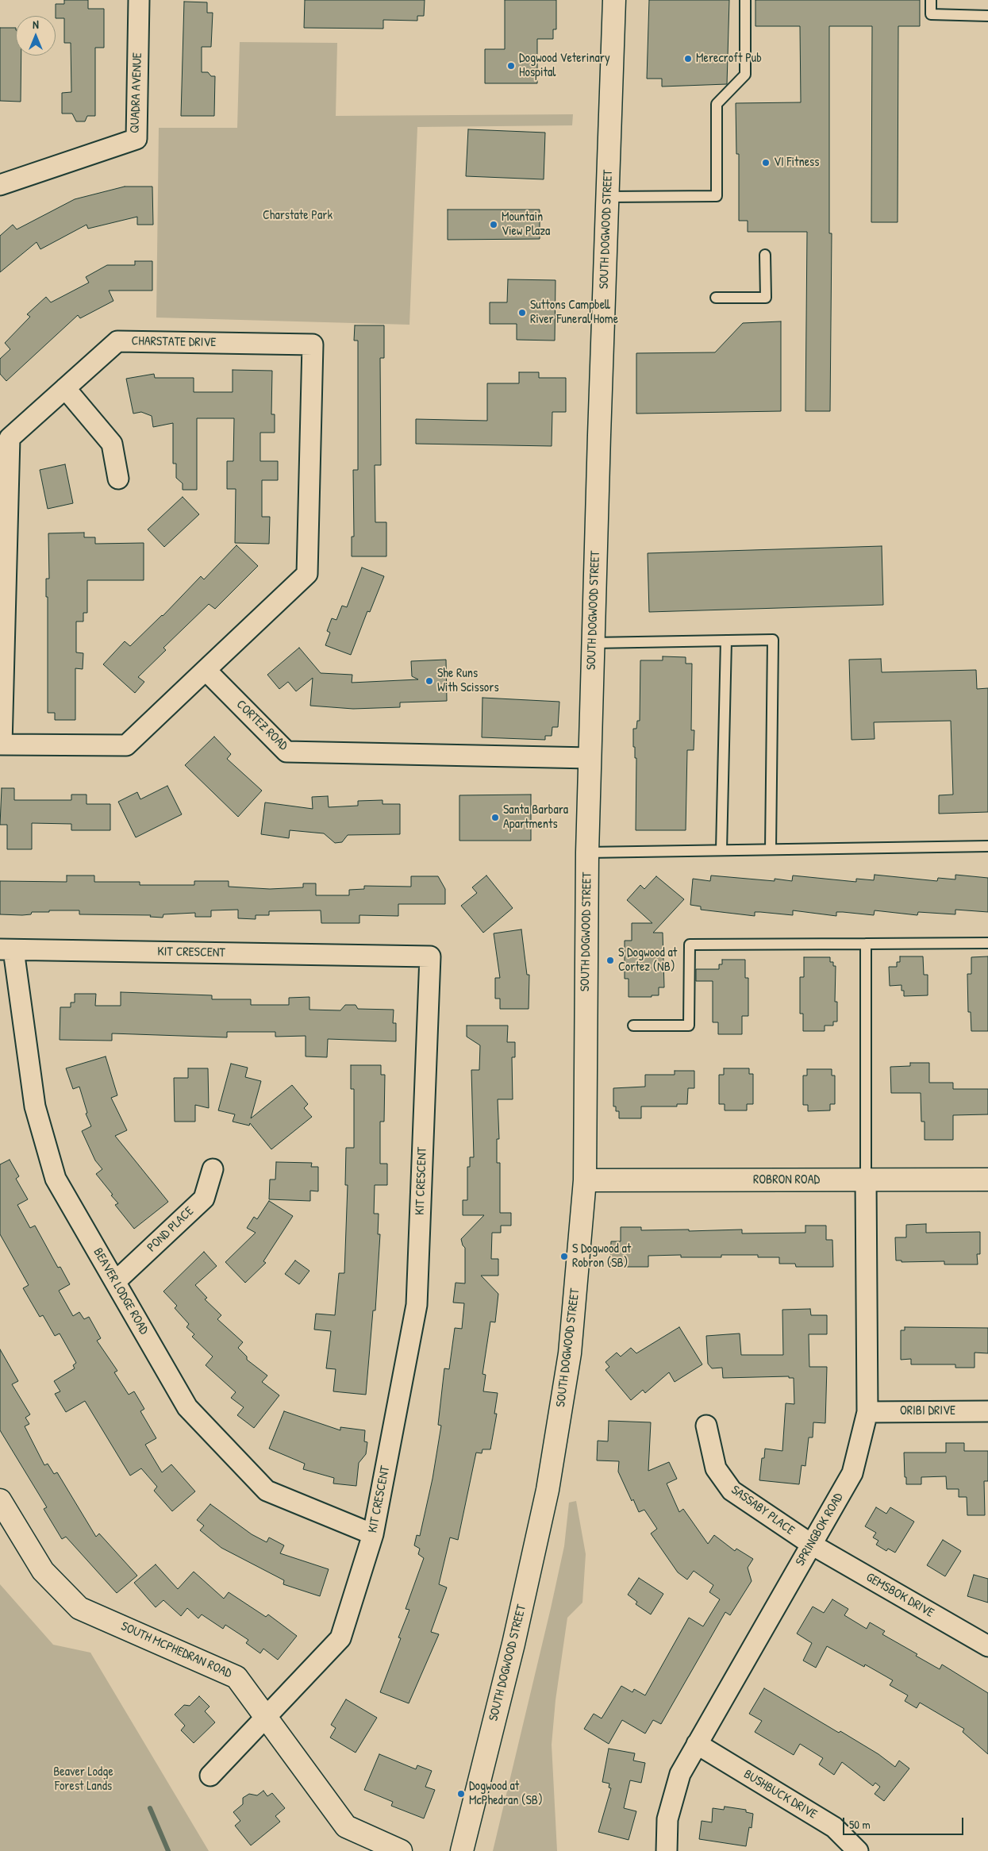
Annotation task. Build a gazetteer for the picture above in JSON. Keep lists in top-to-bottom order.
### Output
{
  "streets": {
    "main road": ["SOUTH DOGWOOD STREET", "ROBRON ROAD", "SOUTH MCPHEDRAN ROAD"],
    "street": [
      "QUADRA AVENUE",
      "CHARSTATE DRIVE",
      "CORTEZ ROAD",
      "KIT CRESCENT",
      "POND PLACE",
      "BEAVER LODGE ROAD",
      "ORIBI DRIVE",
      "SASSABY PLACE",
      "SPRINGBOK ROAD",
      "GEMSBOK DRIVE",
      "BUSHBUCK DRIVE"
    ]
  },
  "crossings": [
    ["SOUTH DOGWOOD STREET", "CORTEZ ROAD"],
    ["SOUTH DOGWOOD STREET", "ROBRON ROAD"],
    ["CHARSTATE DRIVE", "CORTEZ ROAD"],
    ["KIT CRESCENT", "BEAVER LODGE ROAD"],
    ["KIT CRESCENT", "SOUTH MCPHEDRAN ROAD"],
    ["ROBRON ROAD", "SPRINGBOK ROAD"],
    ["POND PLACE", "BEAVER LODGE ROAD"],
    ["ORIBI DRIVE", "SPRINGBOK ROAD"],
    ["SASSABY PLACE", "SPRINGBOK ROAD"],
    ["SASSABY PLACE", "GEMSBOK DRIVE"],
    ["SPRINGBOK ROAD", "GEMSBOK DRIVE"],
    ["SPRINGBOK ROAD", "BUSHBUCK DRIVE"]
  ],
  "parks": ["Charstate Park", "Beaver Lodge Forest Lands"],
  "places": [
    "Merecroft Pub",
    "Dogwood Veterinary Hospital",
    "VI Fitness",
    "Mountain View Plaza",
    "Suttons Campbell River Funeral Home",
    "She Runs With Scissors",
    "Santa Barbara Apartments",
    "S Dogwood at Cortez (NB)",
    "S Dogwood at Robron (SB)",
    "Dogwood at McPhedran (SB)"
  ],
  "scale_bar": "50 m",
  "north": "top"
}
